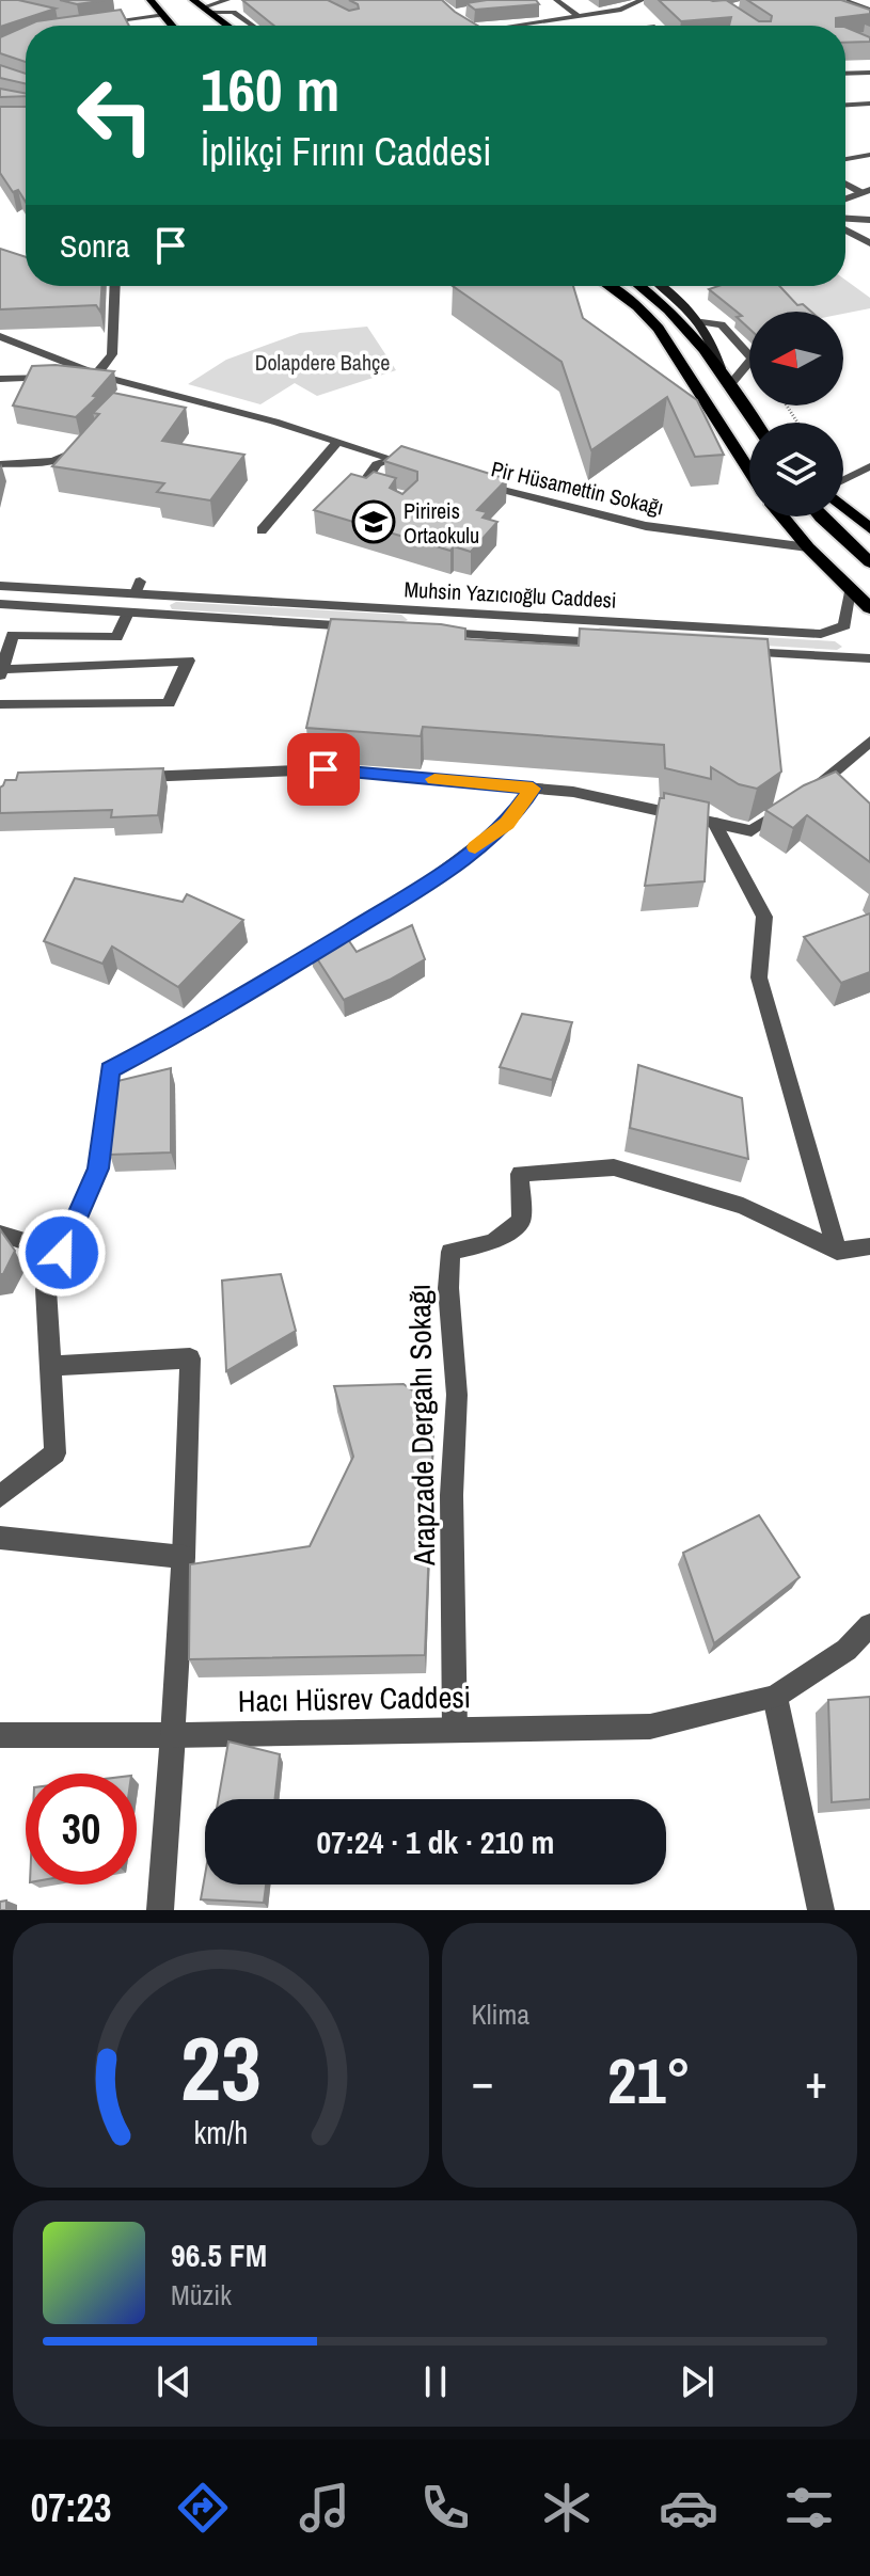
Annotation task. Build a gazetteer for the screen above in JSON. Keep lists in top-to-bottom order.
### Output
{
  "streets": {
    "street": [
      "Pir Hüsamettin Sokağı",
      "Muhsin Yazıcıoğlu Caddesi",
      "Arapzade Dergahı Sokağı",
      "Hacı Hüsrev Caddesi"
    ]
  },
  "crossings": [
    ["Arapzade Dergahı Sokağı", "Hacı Hüsrev Caddesi"]
  ],
  "parks": ["Dolapdere Bahçe"],
  "places": {
    "school or university": ["Pirireis Ortaokulu"]
  },
  "north": "left",
  "page": {
    "turn": ["160 m", "İplikçi Fırını Caddesi"],
    "then": "Sonra",
    "limit": "30",
    "trip": "07:24 · 1 dk · 210 m",
    "tile": "Klima",
    "heat": ["−", "21°", "+"],
    "song": ["96.5 FM", "Müzik"],
    "tabs": "07:23",
    "gauge": ["23", "km/h"]
  }
}
